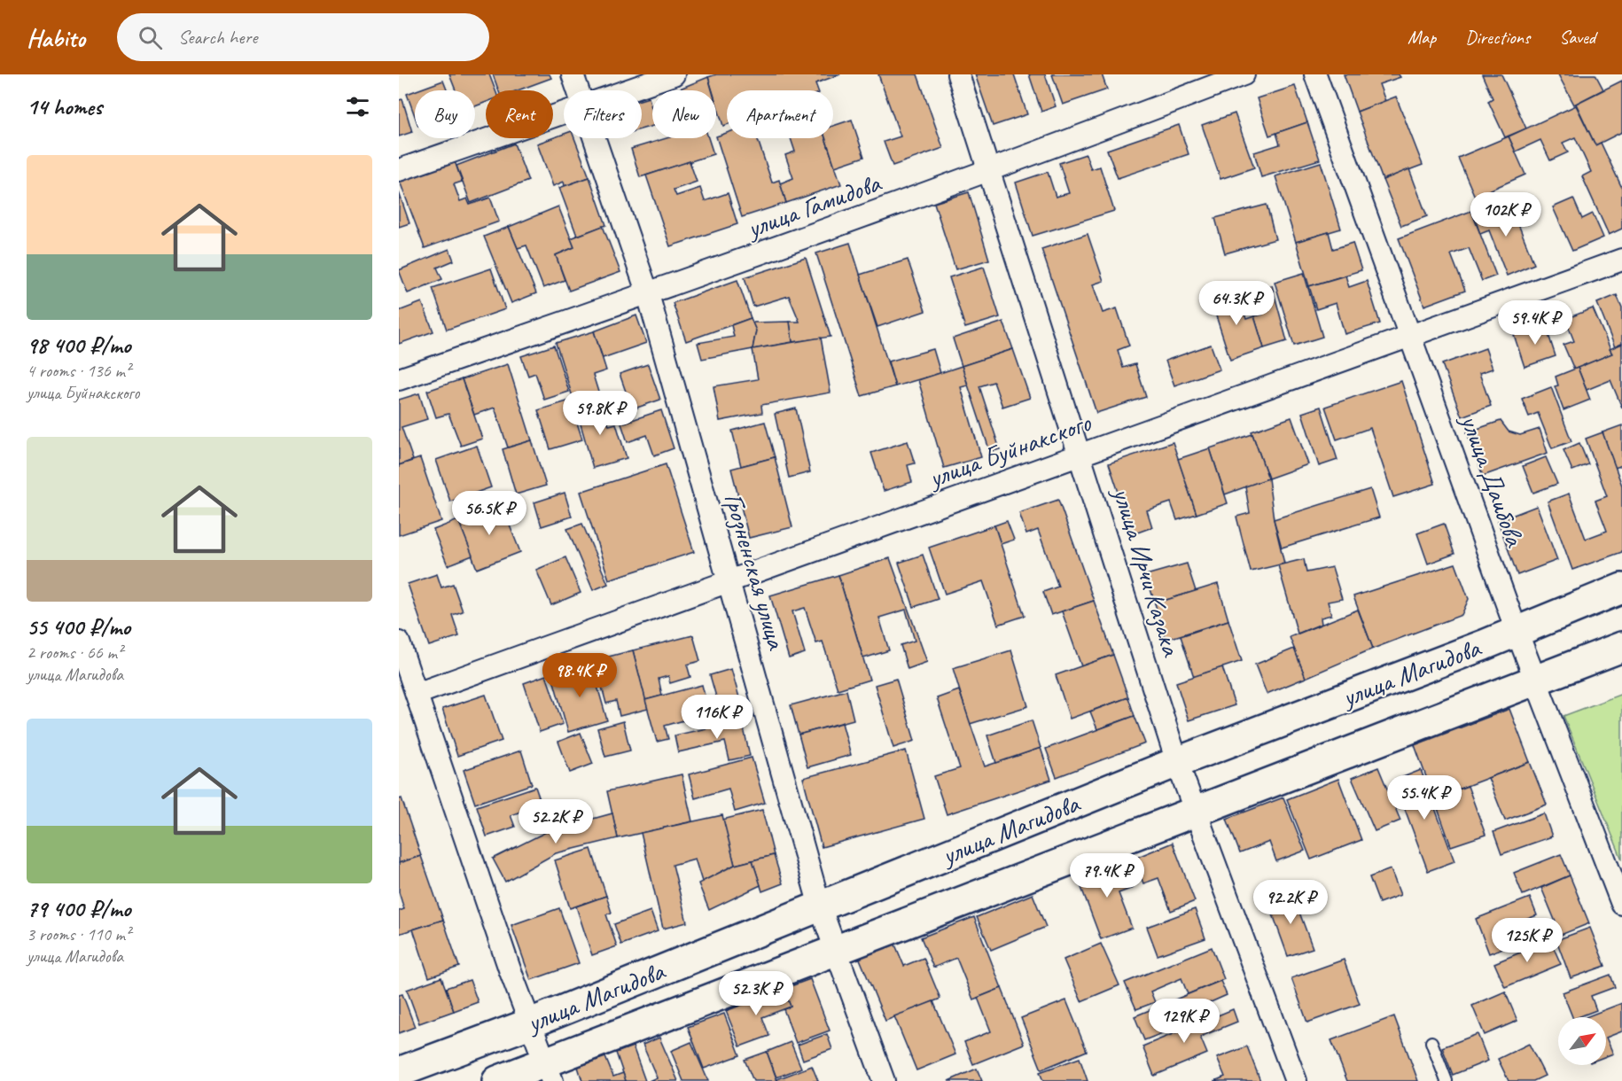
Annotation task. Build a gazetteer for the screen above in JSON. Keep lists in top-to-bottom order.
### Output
{
  "streets": {
    "main road": ["улица Магидова"],
    "street": [
      "улица Гамидова",
      "улица Буйнакского",
      "улица Даибова",
      "Грозненская улица",
      "улица Ирчи Казака"
    ]
  },
  "crossings": [
    ["улица Гамидова", "Грозненская улица"],
    ["улица Гамидова", "улица Ирчи Казака"],
    ["улица Буйнакского", "улица Даибова"],
    ["улица Буйнакского", "Грозненская улица"],
    ["улица Буйнакского", "улица Ирчи Казака"],
    ["улица Даибова", "улица Магидова"],
    ["Грозненская улица", "улица Магидова"],
    ["улица Ирчи Казака", "улица Магидова"]
  ],
  "north": "top right",
  "page": {
    "header": "Habito",
    "search": "Search here",
    "nav": ["Map", "Directions", "Saved"],
    "heading": "14 homes",
    "chip": [
      "Buy",
      "Rent",
      "Filters",
      "New",
      "Apartment"
    ],
    "list": [
      {
        "name": "98 400 ₽/mo",
        "note": "4 rooms · 136 m² · улица Буйнакского"
      },
      {
        "name": "55 400 ₽/mo",
        "note": "2 rooms · 66 m² · улица Магидова"
      },
      {
        "name": "79 400 ₽/mo",
        "note": "3 rooms · 110 m² · улица Магидова"
      }
    ],
    "price": [
      "102K ₽",
      "64.3K ₽",
      "59.4K ₽",
      "59.8K ₽",
      "56.5K ₽",
      "98.4K ₽",
      "116K ₽",
      "55.4K ₽",
      "52.2K ₽",
      "79.4K ₽",
      "92.2K ₽",
      "125K ₽",
      "52.3K ₽",
      "129K ₽"
    ]
  }
}
